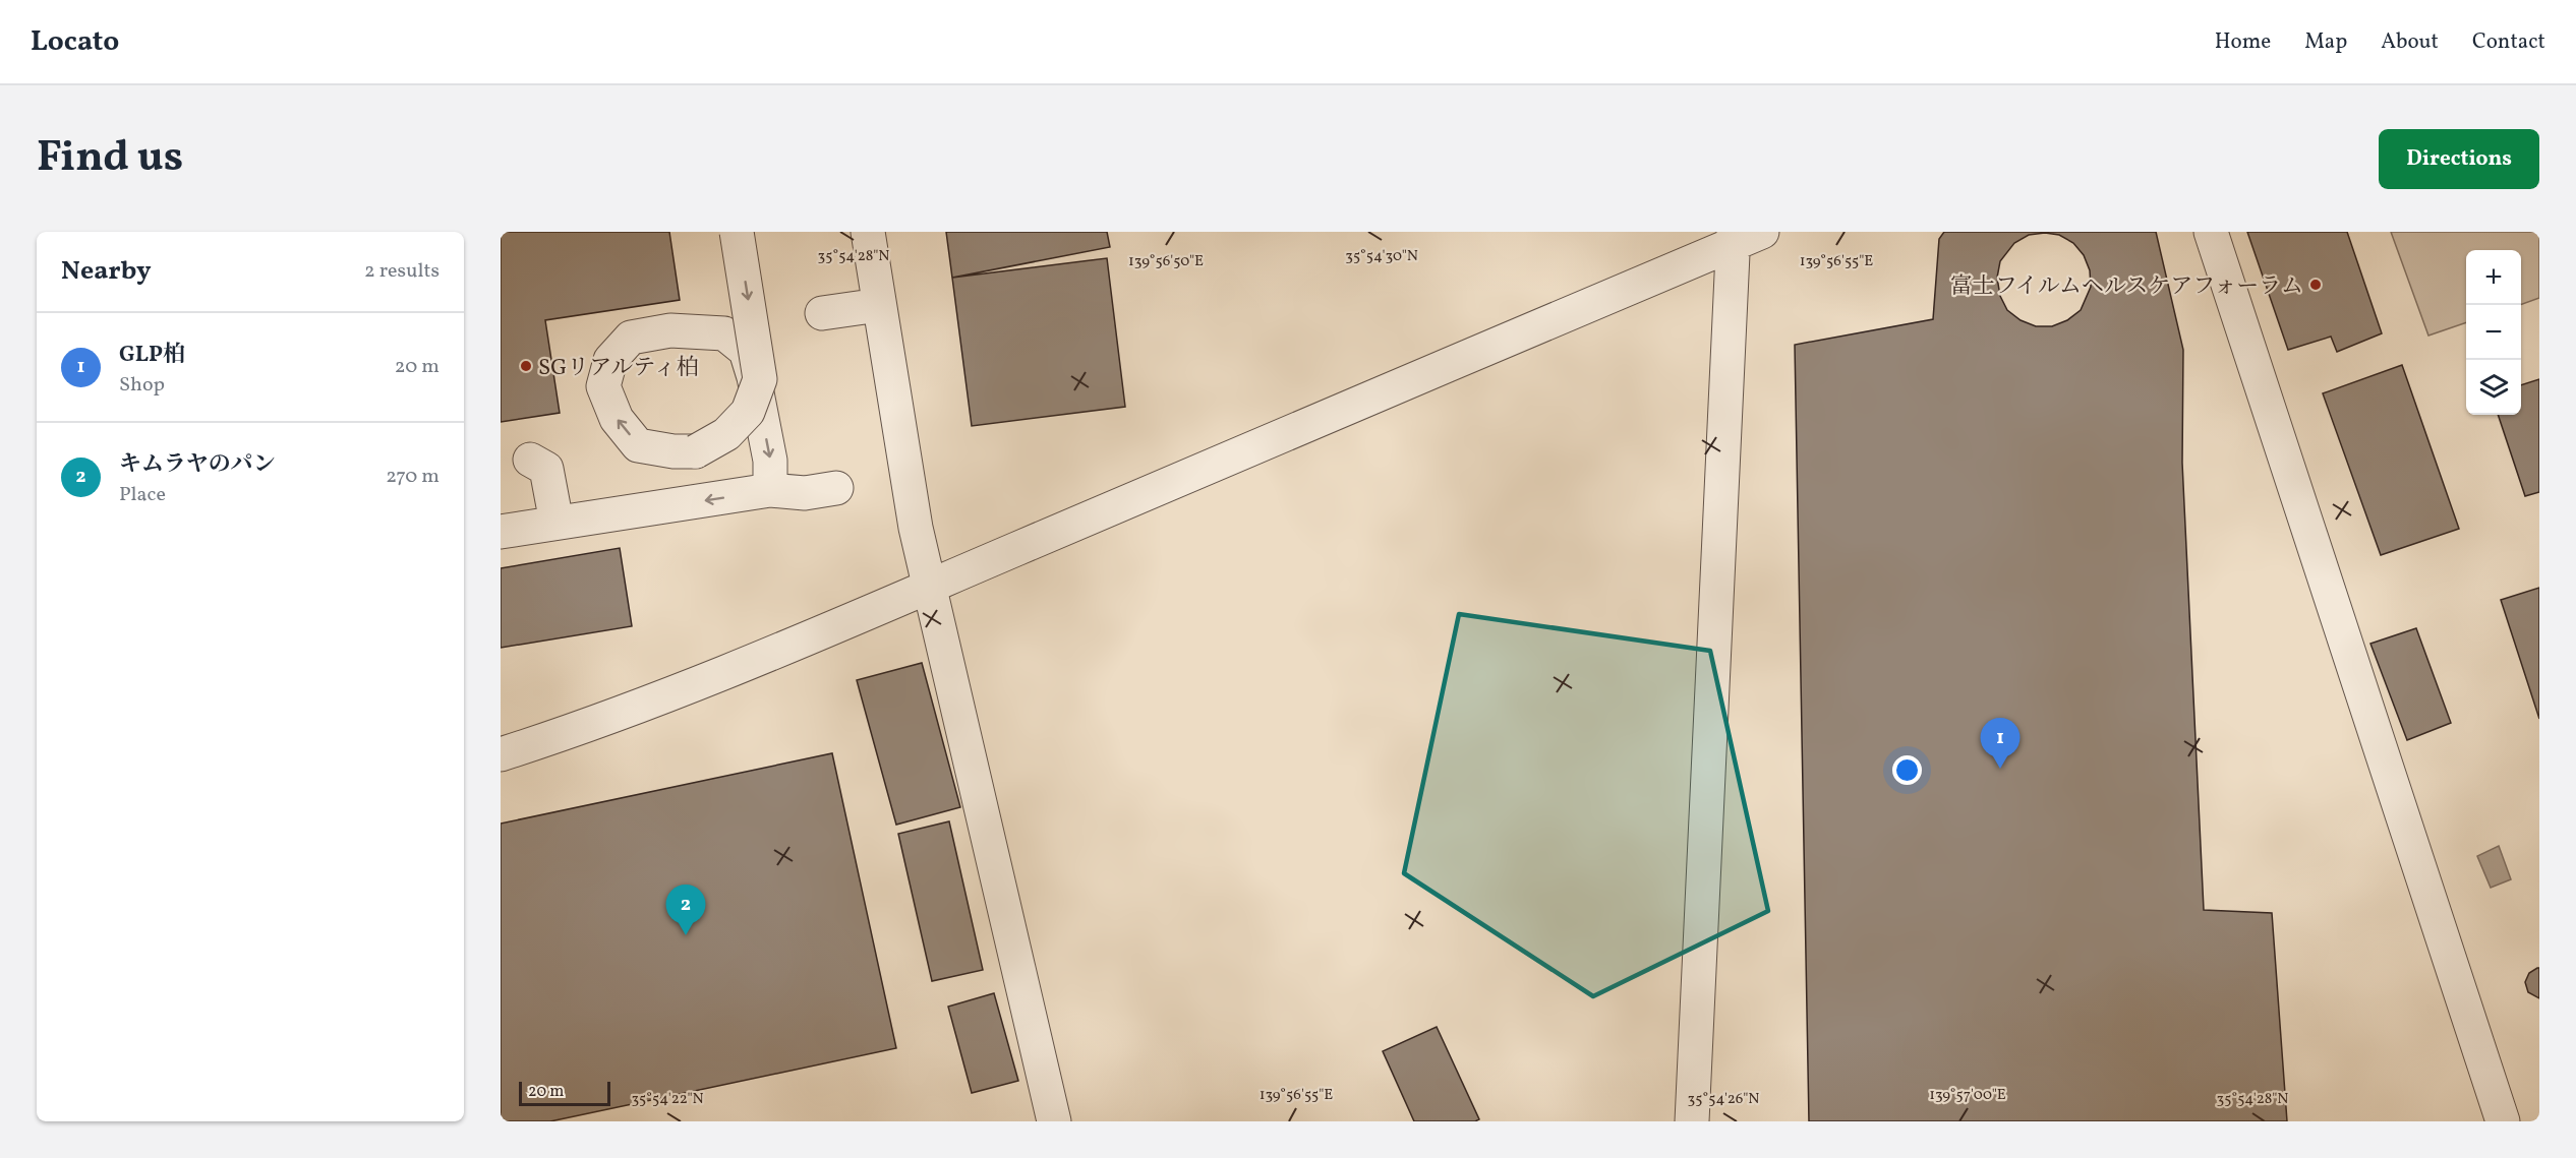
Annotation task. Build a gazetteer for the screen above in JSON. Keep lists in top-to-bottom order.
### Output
{
  "places": ["富士フイルムヘルスケアフォーラム", "SGリアルティ柏"],
  "scale_bar": "20 m",
  "page": {
    "header": "Locato",
    "nav": [
      "Home",
      "Map",
      "About",
      "Contact"
    ],
    "title": "Find us",
    "buttons": "Directions",
    "heading": ["Nearby", "2 results"],
    "map_buttons": ["+", "−"],
    "list": [
      {
        "mark": "1",
        "name": "GLP柏",
        "note": "Shop",
        "value": "20 m"
      },
      {
        "mark": "2",
        "name": "キムラヤのパン",
        "note": "Place",
        "value": "270 m"
      }
    ],
    "pins": ["1", "2"],
    "scale": "20 m"
  },
  "coordinates": [
    "35°54'28\"N",
    "35°54'30\"N",
    "139°56'50\"E",
    "139°56'55\"E",
    "139°57'00\"E",
    "35°54'22\"N",
    "35°54'26\"N"
  ]
}
